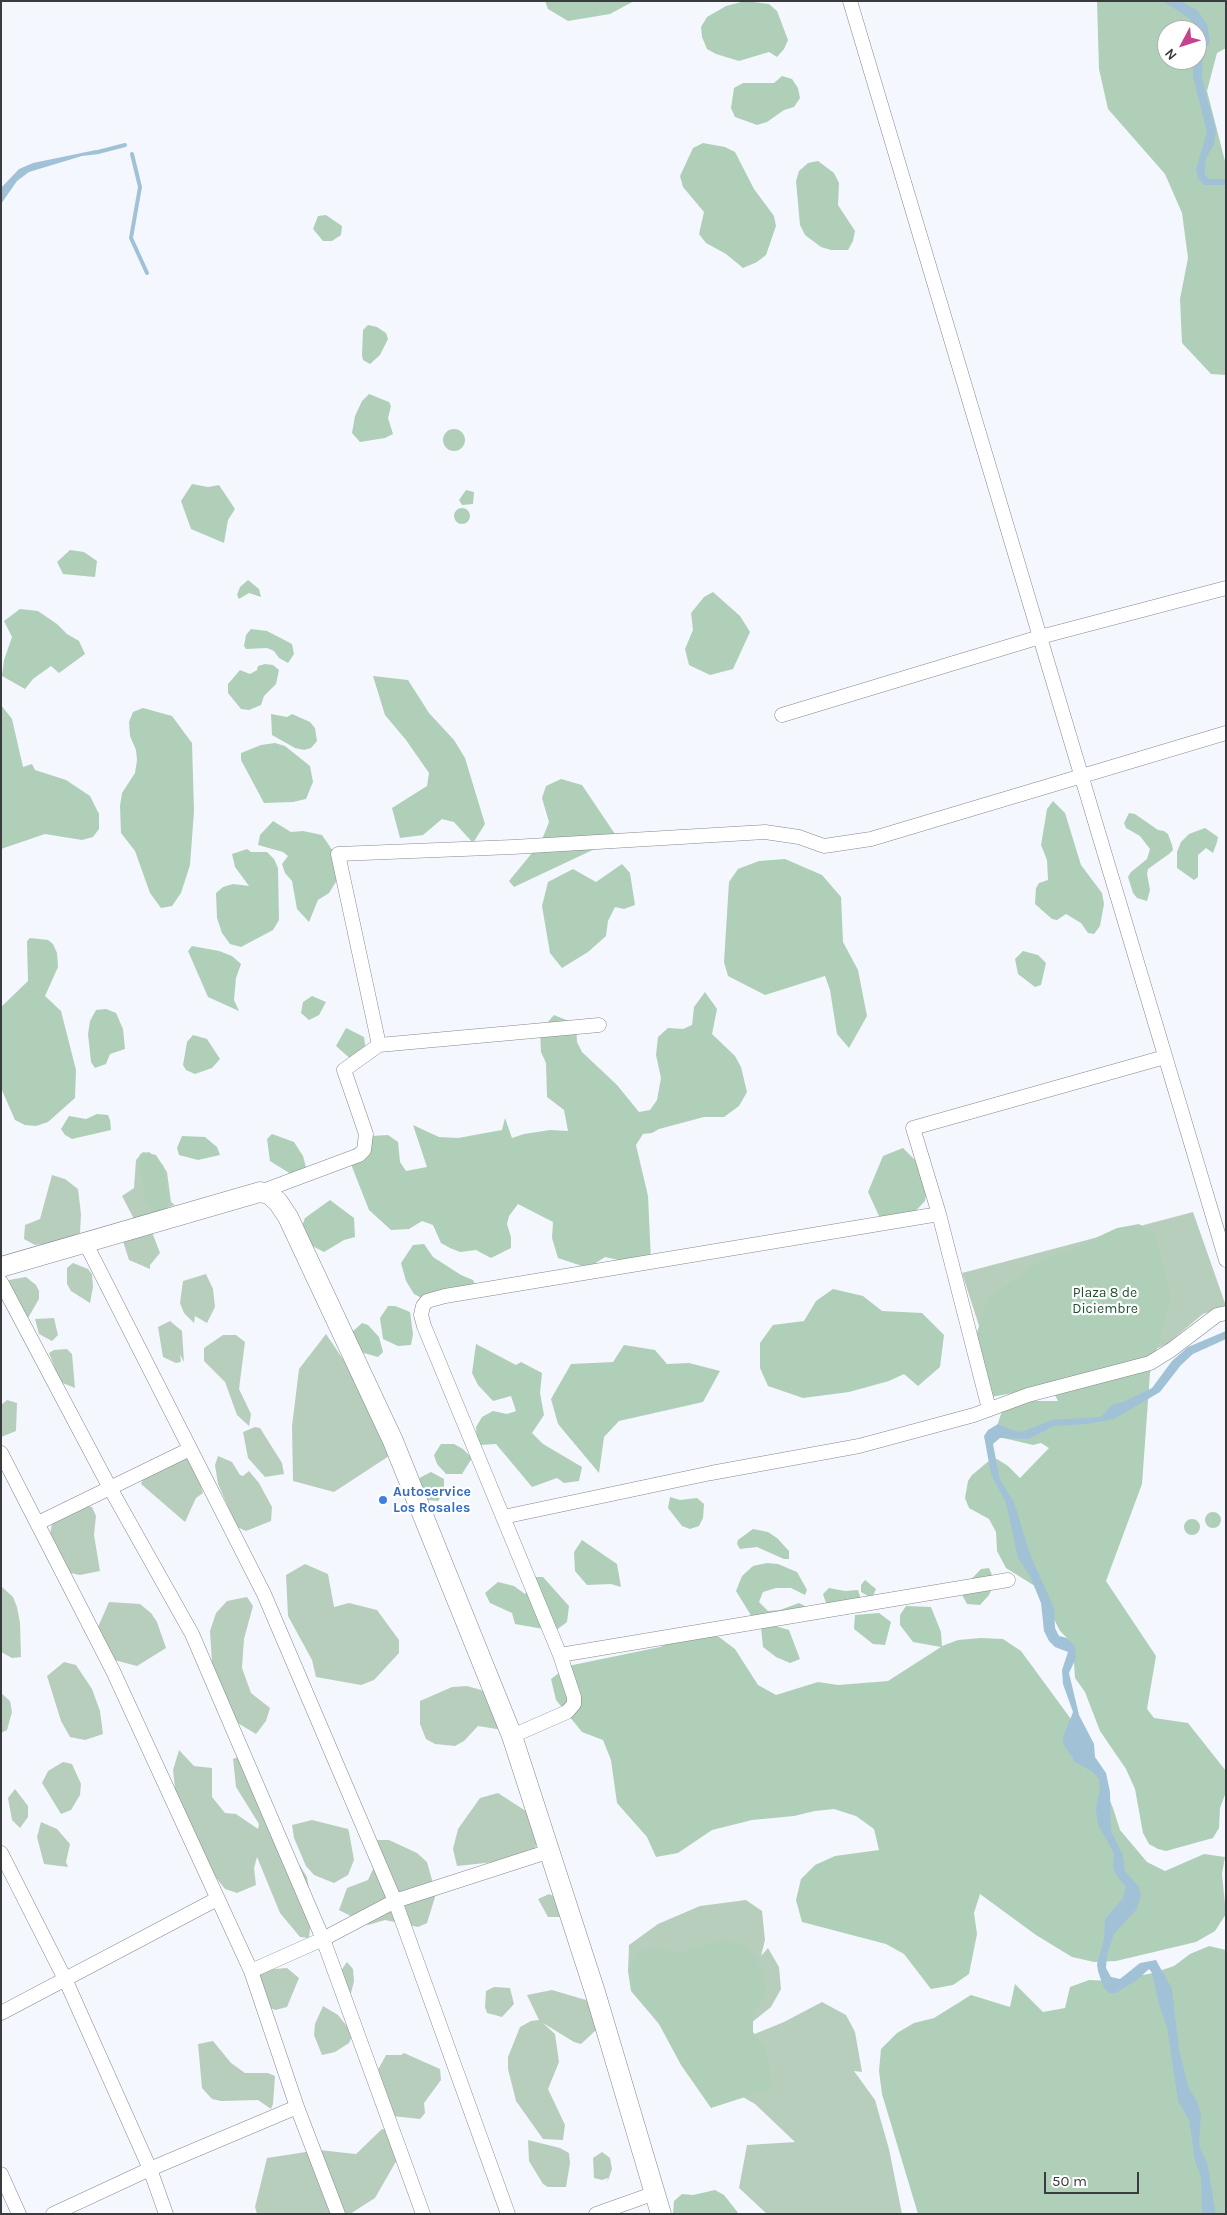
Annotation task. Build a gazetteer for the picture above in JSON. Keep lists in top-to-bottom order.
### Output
{
  "parks": ["Plaza 8 de Diciembre"],
  "places": ["Autoservice Los Rosales"],
  "scale_bar": "50 m",
  "north": "bottom left"
}
